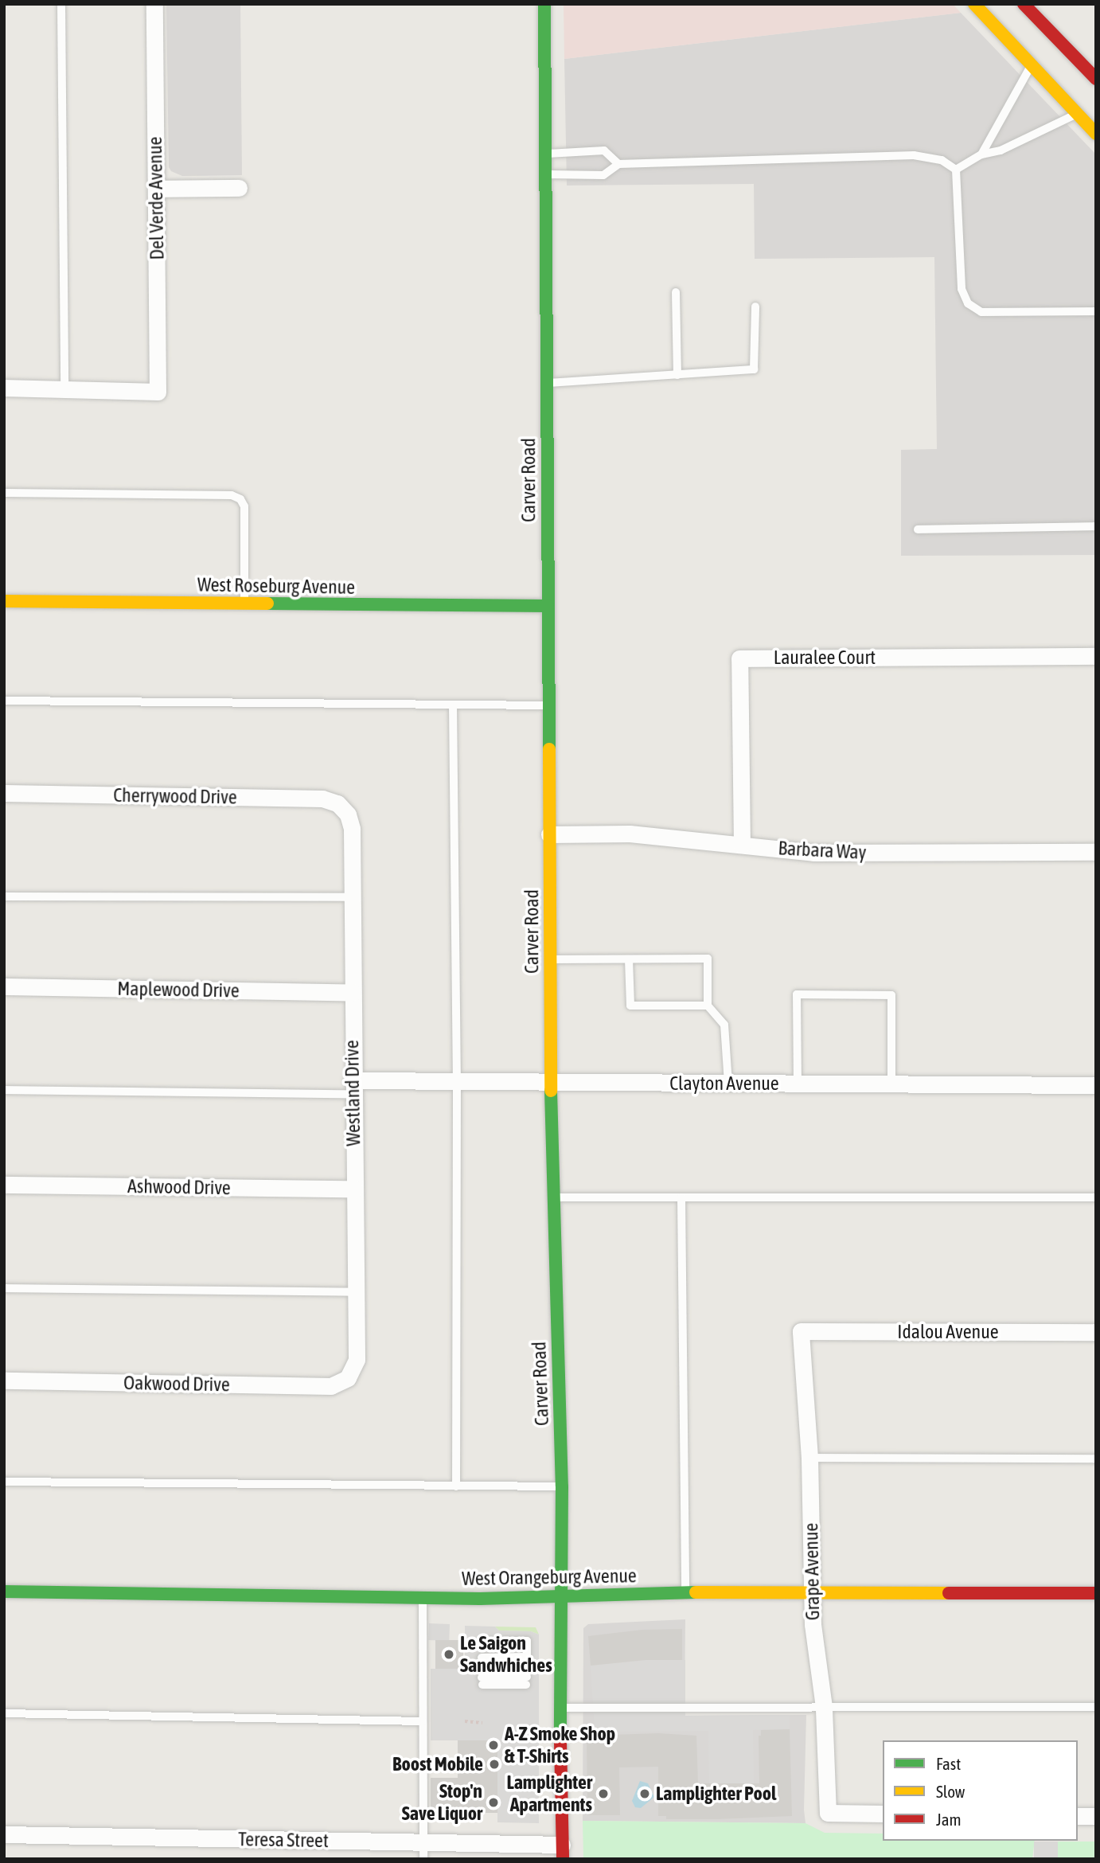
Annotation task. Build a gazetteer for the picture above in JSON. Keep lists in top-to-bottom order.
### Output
{
  "streets": {
    "street": [
      "Del Verde Avenue",
      "Carver Road",
      "West Roseburg Avenue",
      "Lauralee Court",
      "Cherrywood Drive",
      "Barbara Way",
      "Maplewood Drive",
      "Clayton Avenue",
      "Westland Drive",
      "Ashwood Drive",
      "Idalou Avenue",
      "Oakwood Drive",
      "Grape Avenue",
      "West Orangeburg Avenue",
      "Teresa Street"
    ]
  },
  "crossings": [
    ["Carver Road", "West Roseburg Avenue"],
    ["Carver Road", "Barbara Way"],
    ["Carver Road", "Clayton Avenue"],
    ["Carver Road", "West Orangeburg Avenue"],
    ["Carver Road", "Teresa Street"],
    ["Lauralee Court", "Barbara Way"],
    ["Cherrywood Drive", "Westland Drive"],
    ["Maplewood Drive", "Westland Drive"],
    ["Clayton Avenue", "Westland Drive"],
    ["Westland Drive", "Ashwood Drive"],
    ["Westland Drive", "Oakwood Drive"],
    ["Idalou Avenue", "Grape Avenue"],
    ["Grape Avenue", "West Orangeburg Avenue"]
  ],
  "places": [
    "Le Saigon Sandwhiches",
    "A-Z Smoke Shop & T-Shirts",
    "Boost Mobile",
    "Lamplighter Apartments",
    "Lamplighter Pool",
    "Stop'n Save Liquor"
  ],
  "legend": ["Fast", "Slow", "Jam"]
}
